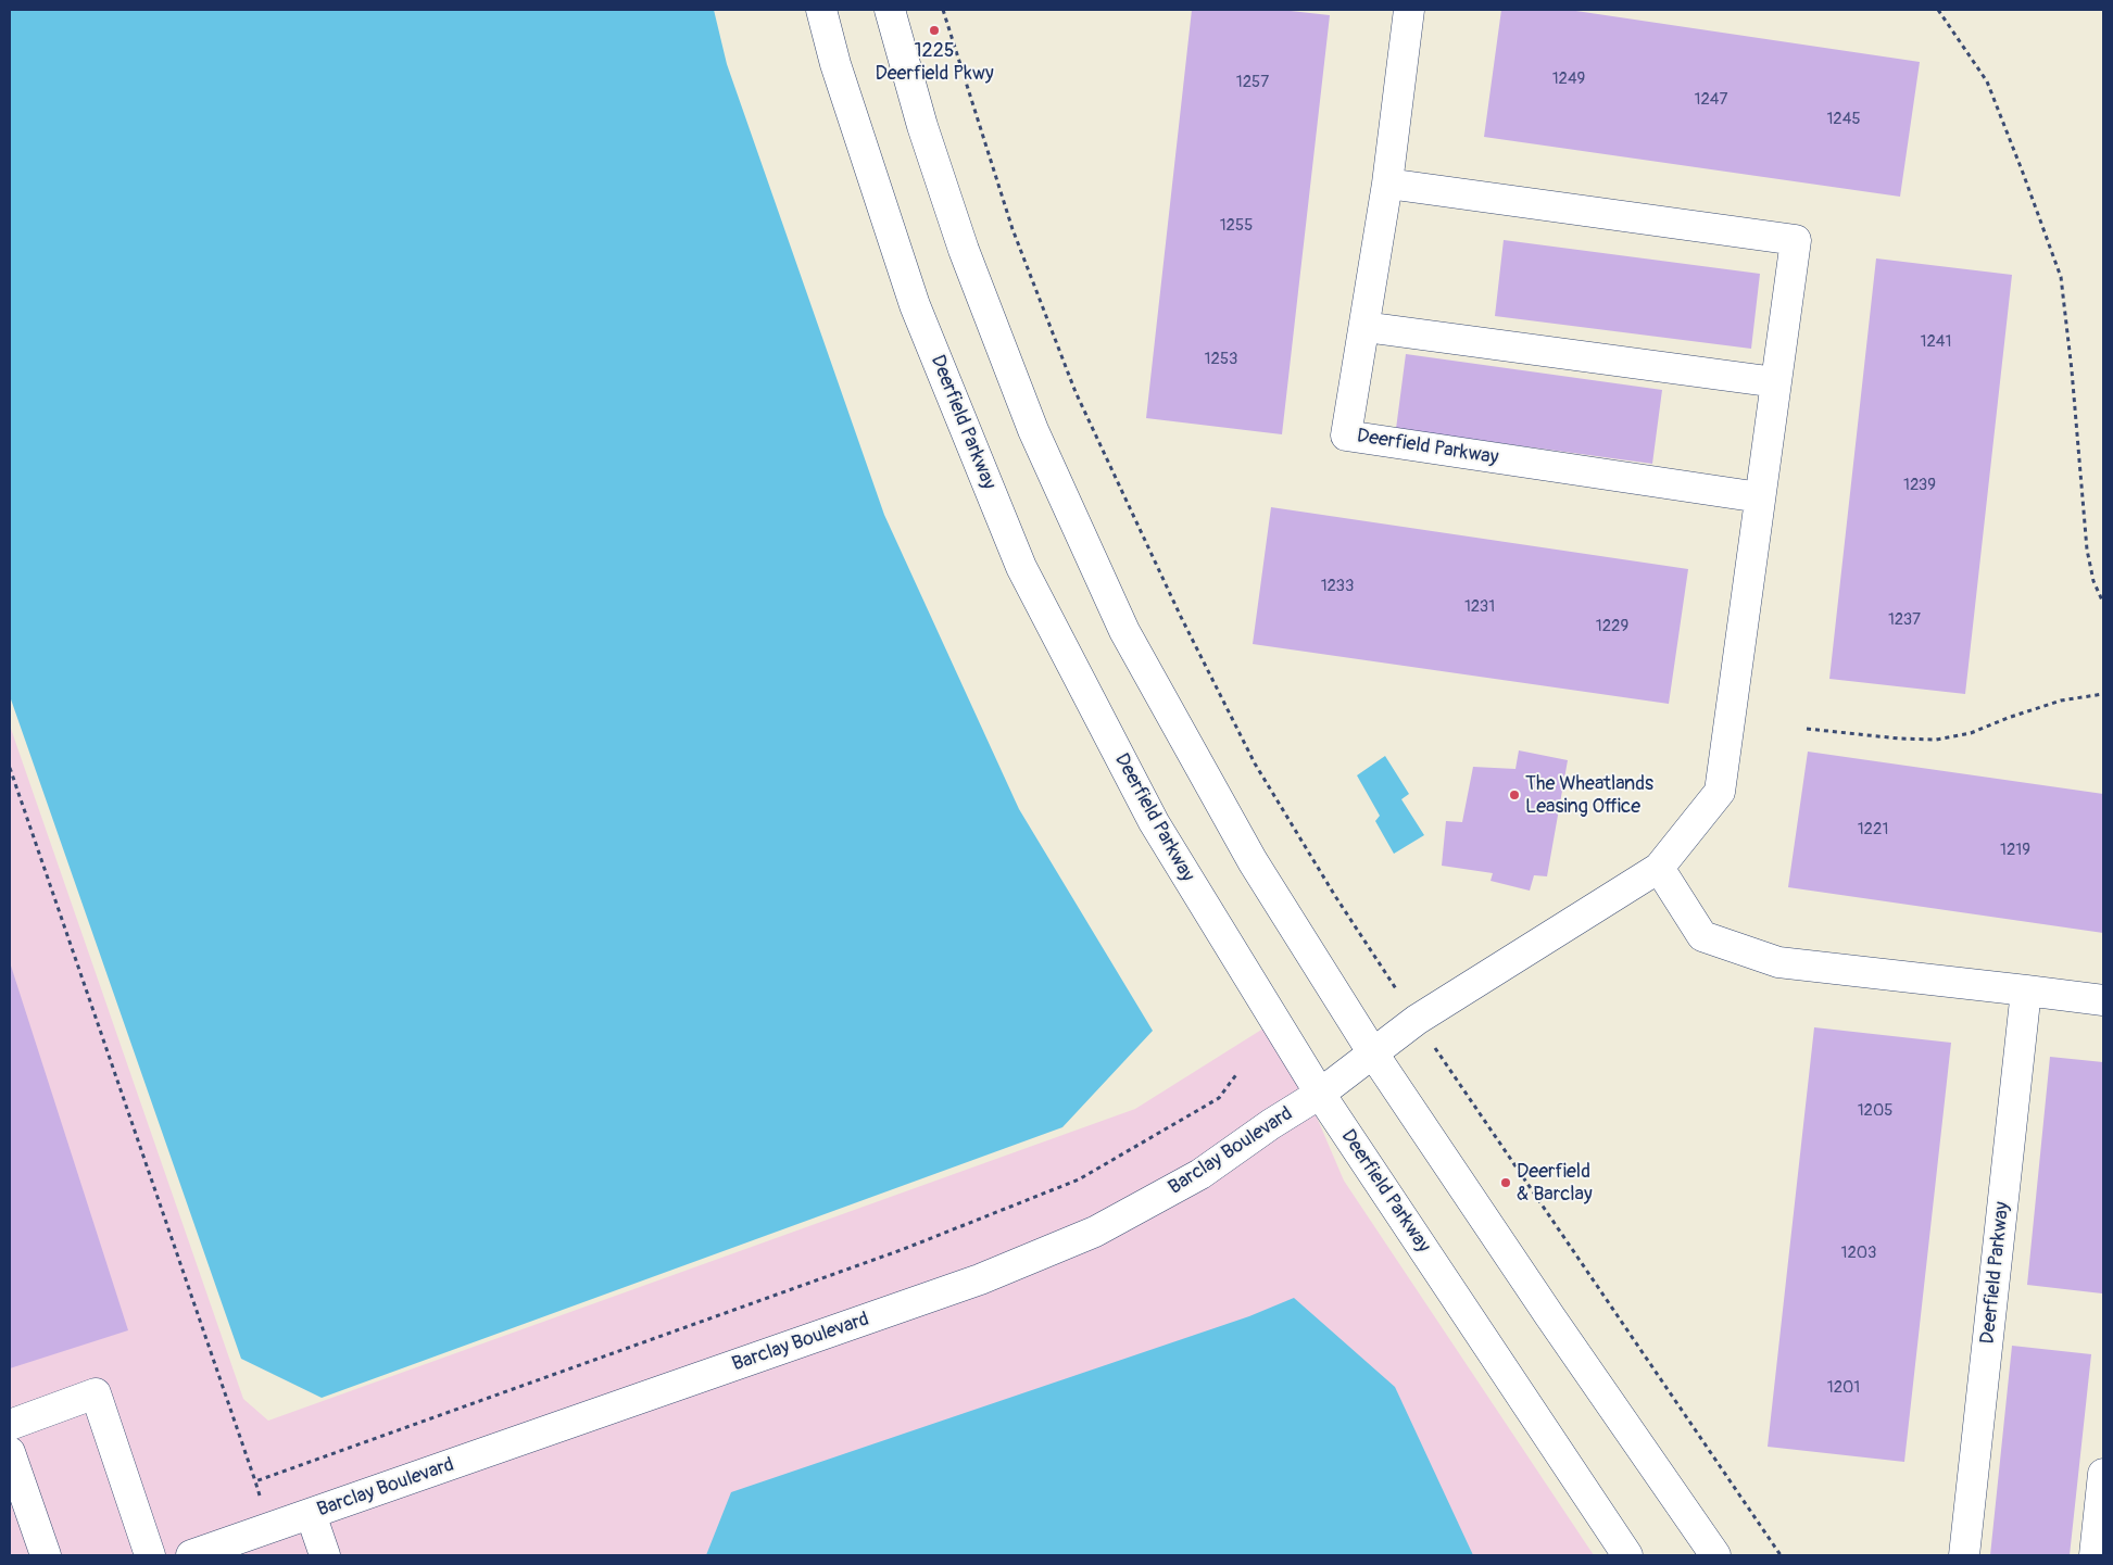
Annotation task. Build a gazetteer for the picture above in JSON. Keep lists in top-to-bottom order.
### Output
{
  "streets": {
    "street": ["Deerfield Parkway", "Barclay Boulevard"]
  },
  "crossings": [
    ["Deerfield Parkway", "Barclay Boulevard"]
  ],
  "places": ["1225 Deerfield Pkwy", "The Wheatlands Leasing Office", "Deerfield & Barclay"],
  "house_numbers": [
    "1249",
    "1257",
    "1247",
    "1245",
    "1255",
    "1241",
    "1253",
    "1239",
    "1233",
    "1231",
    "1237",
    "1229",
    "1221",
    "1219",
    "1205",
    "1203",
    "1201"
  ]
}
